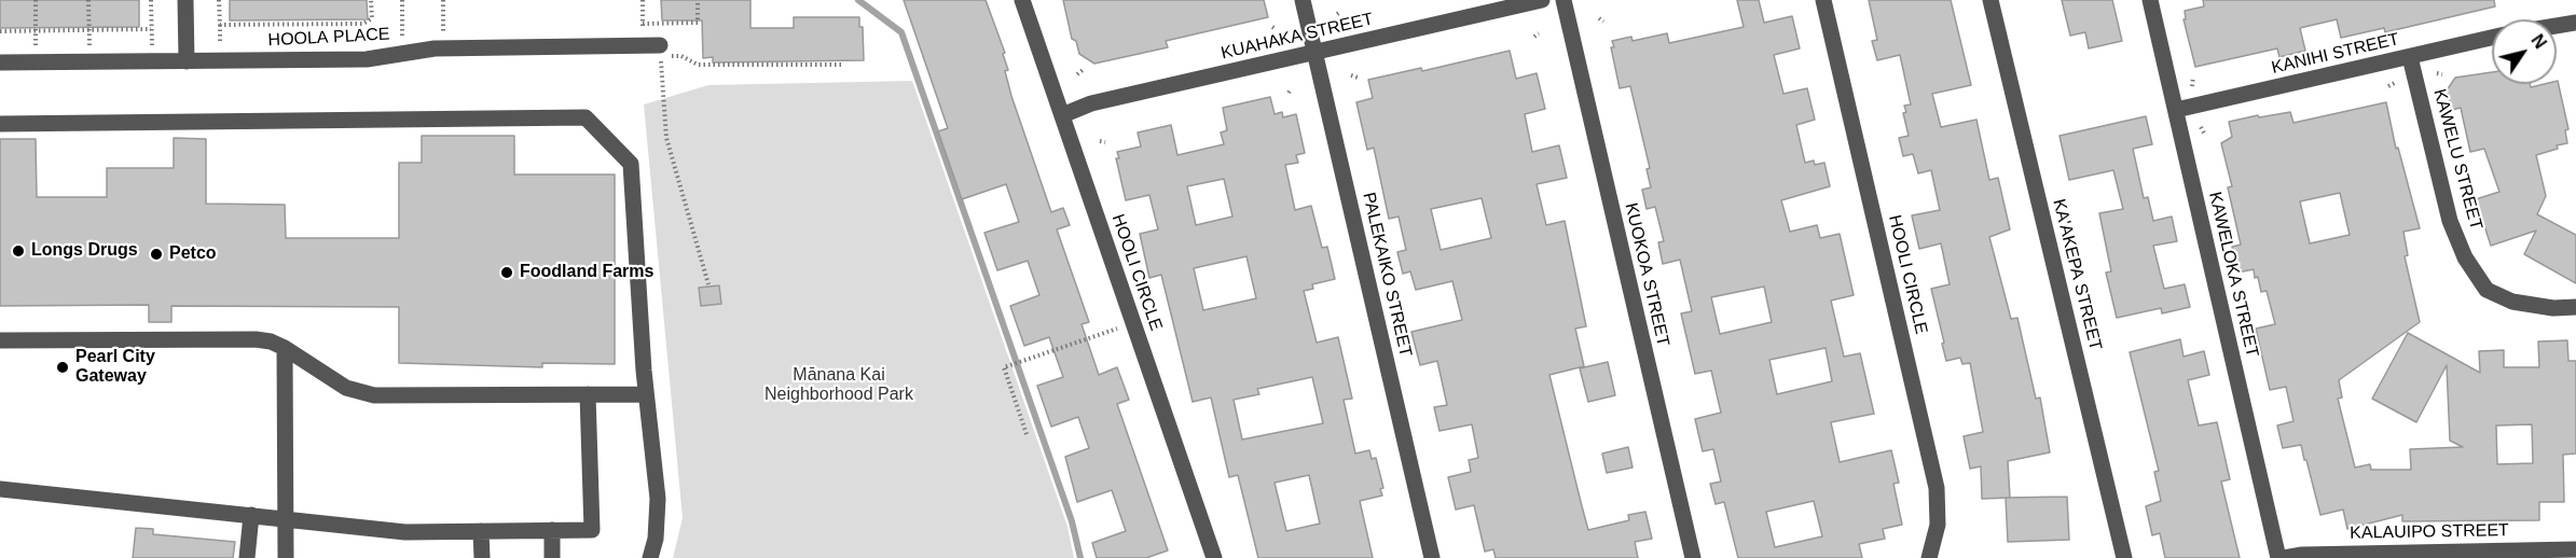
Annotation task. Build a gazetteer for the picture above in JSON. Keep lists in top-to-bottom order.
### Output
{
  "streets": {
    "street": [
      "KUAHAKA STREET",
      "HOOLA PLACE",
      "KANIHI STREET",
      "KAWELU STREET",
      "HOOLI CIRCLE",
      "PALEKAIKO STREET",
      "KUOKOA STREET",
      "KA'AKEPA STREET",
      "KAWELOKA STREET",
      "KALAUIPO STREET"
    ]
  },
  "crossings": [
    ["KUAHAKA STREET", "HOOLI CIRCLE"],
    ["KUAHAKA STREET", "PALEKAIKO STREET"],
    ["KANIHI STREET", "KAWELU STREET"],
    ["KANIHI STREET", "KAWELOKA STREET"]
  ],
  "parks": ["Mānana Kai Neighborhood Park"],
  "places": [
    "Longs Drugs",
    "Petco",
    "Foodland Farms",
    "Pearl City Gateway"
  ],
  "north": "top right"
}
